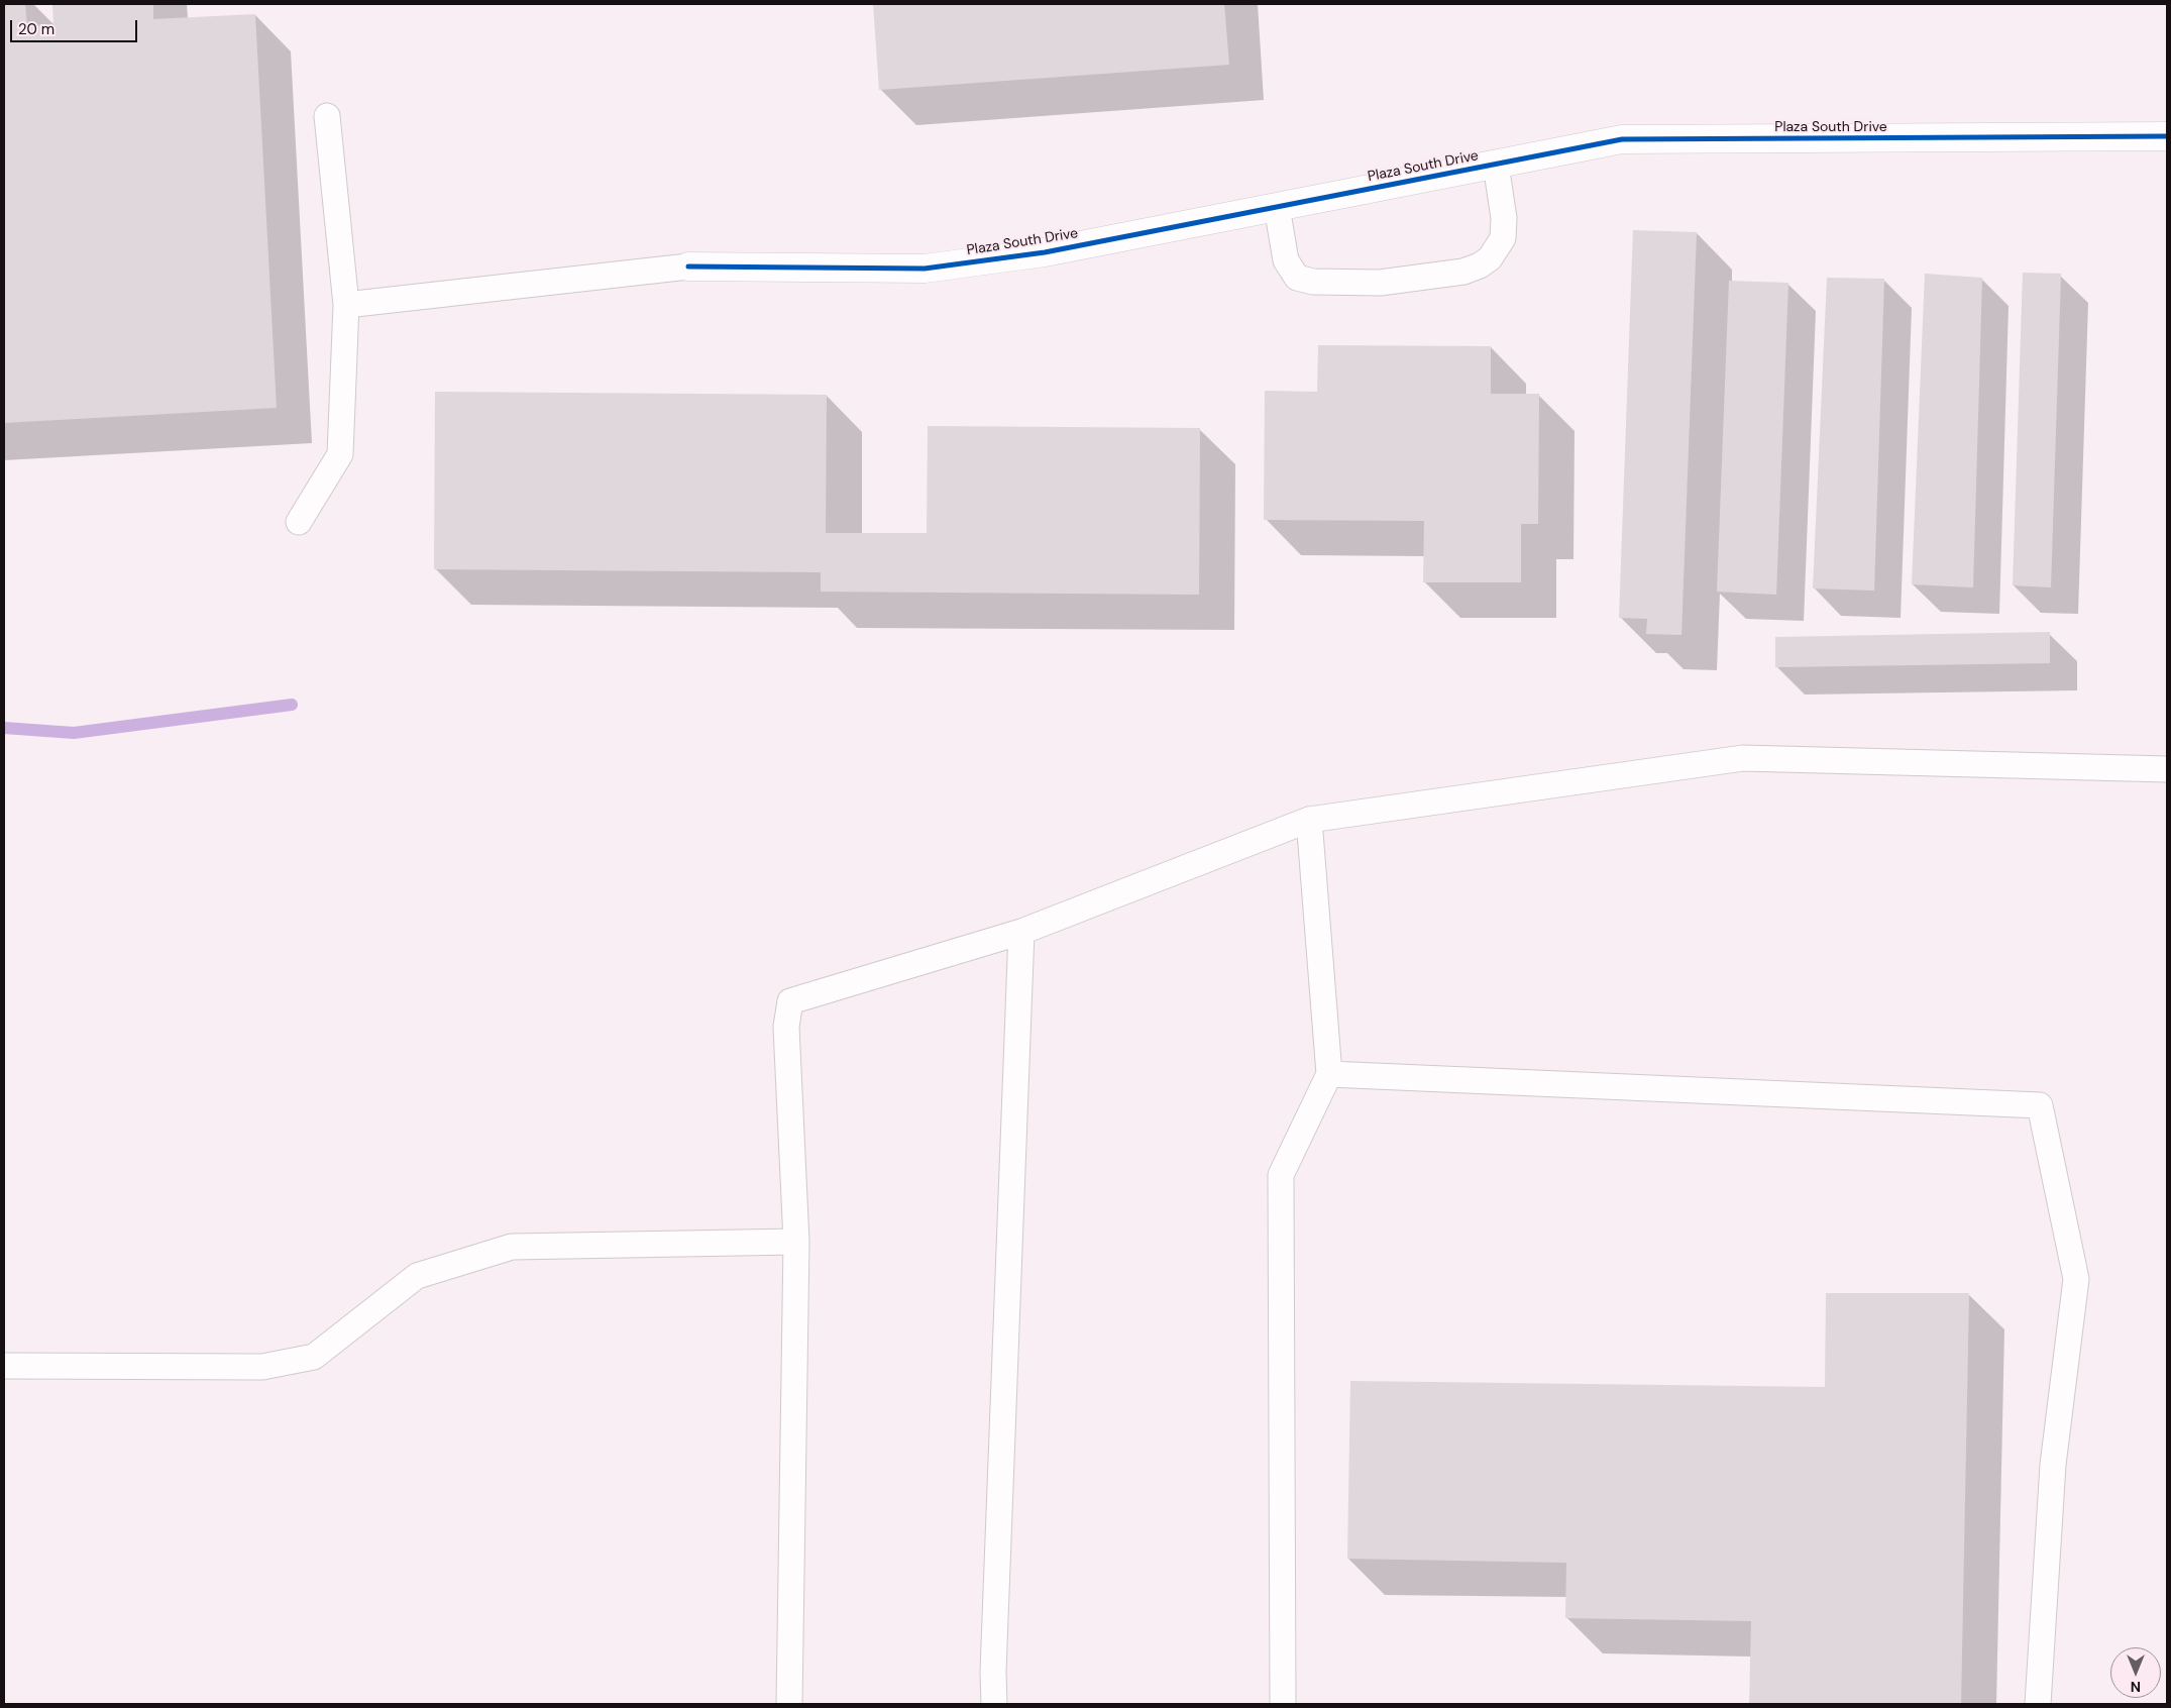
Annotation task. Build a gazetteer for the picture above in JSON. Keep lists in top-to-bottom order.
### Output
{
  "streets": {
    "street": ["Plaza South Drive"]
  },
  "scale_bar": "20 m",
  "north": "bottom"
}
